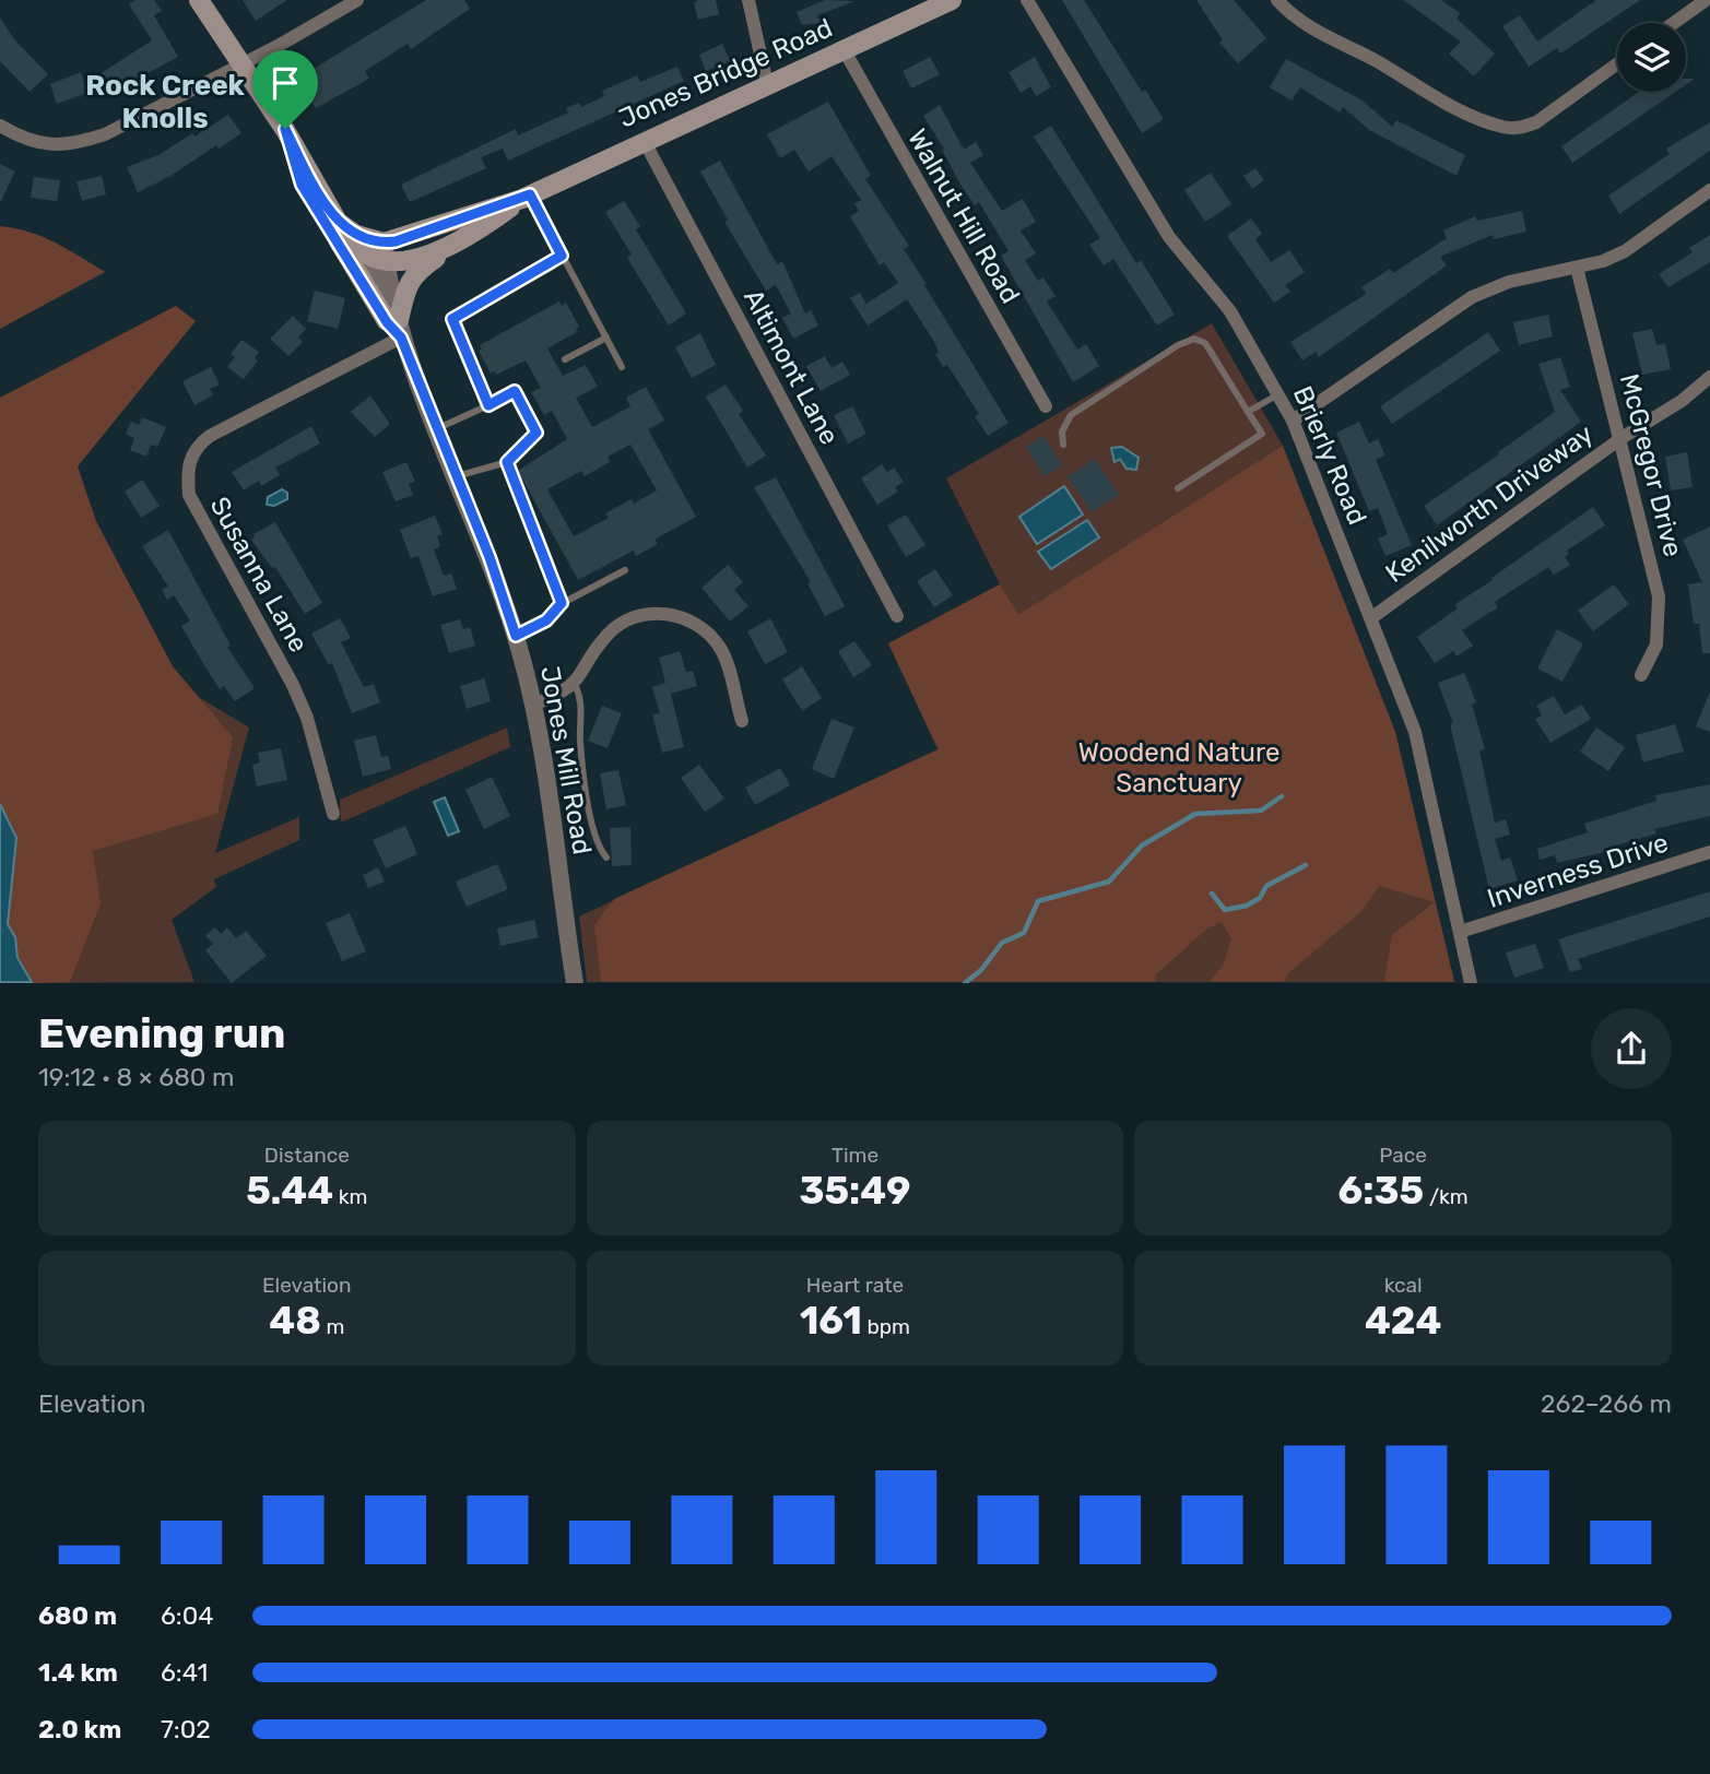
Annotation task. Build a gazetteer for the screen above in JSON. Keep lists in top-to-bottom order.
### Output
{
  "streets": {
    "main road": ["Jones Bridge Road"],
    "street": [
      "Walnut Hill Road",
      "Altimont Lane",
      "Brierly Road",
      "McGregor Drive",
      "Kenilworth Driveway",
      "Susanna Lane",
      "Jones Mill Road",
      "Inverness Drive"
    ]
  },
  "crossings": [
    ["Jones Bridge Road", "Walnut Hill Road"],
    ["Jones Bridge Road", "Altimont Lane"],
    ["Jones Bridge Road", "Jones Mill Road"],
    ["Brierly Road", "Kenilworth Driveway"],
    ["Brierly Road", "Inverness Drive"],
    ["McGregor Drive", "Kenilworth Driveway"],
    ["Susanna Lane", "Jones Mill Road"]
  ],
  "districts": ["Rock Creek Knolls"],
  "parks": ["Woodend Nature Sanctuary"],
  "page": {
    "heading": ["Evening run", "19:12 · 8 × 680 m"],
    "stats": [
      ["Distance", "5.44 km"],
      ["Time", "35:49"],
      ["Pace", "6:35 /km"],
      ["Elevation", "48 m"],
      ["Heart rate", "161 bpm"],
      ["kcal", "424"]
    ],
    "chart": ["Elevation", "262–266 m"],
    "list": [
      {
        "name": "680 m",
        "note": "6:04"
      },
      {
        "name": "1.4 km",
        "note": "6:41"
      },
      {
        "name": "2.0 km",
        "note": "7:02"
      }
    ]
  }
}
